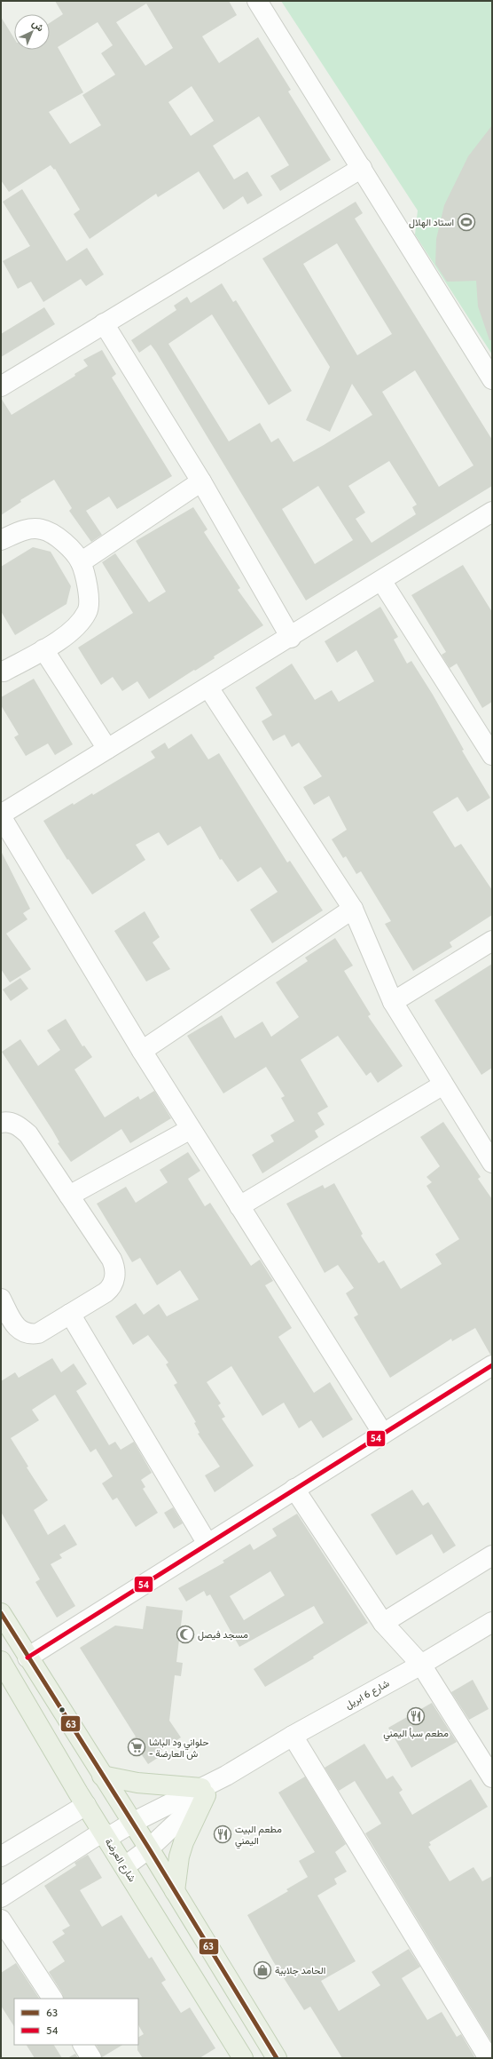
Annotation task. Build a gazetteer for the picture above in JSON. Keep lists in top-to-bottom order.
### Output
{
  "streets": {
    "main road": ["شارع العرضة"],
    "street": ["شارع 6 ابريل"]
  },
  "crossings": [
    ["شارع 6 ابريل", "شارع العرضة"]
  ],
  "places": {
    "sports": ["استاد الهلال"],
    "mosque": ["مسجد فيصل"],
    "restaurant": ["مطعم سبأ اليمني", "مطعم البيت اليمني"],
    "supermarket": ["حلواني ود الباشا - ش العارضة"],
    "shop": ["الحامد جلابية"]
  },
  "lines": ["transit line 54", "transit line 63"],
  "legend": ["63", "54"],
  "north": "top right"
}
